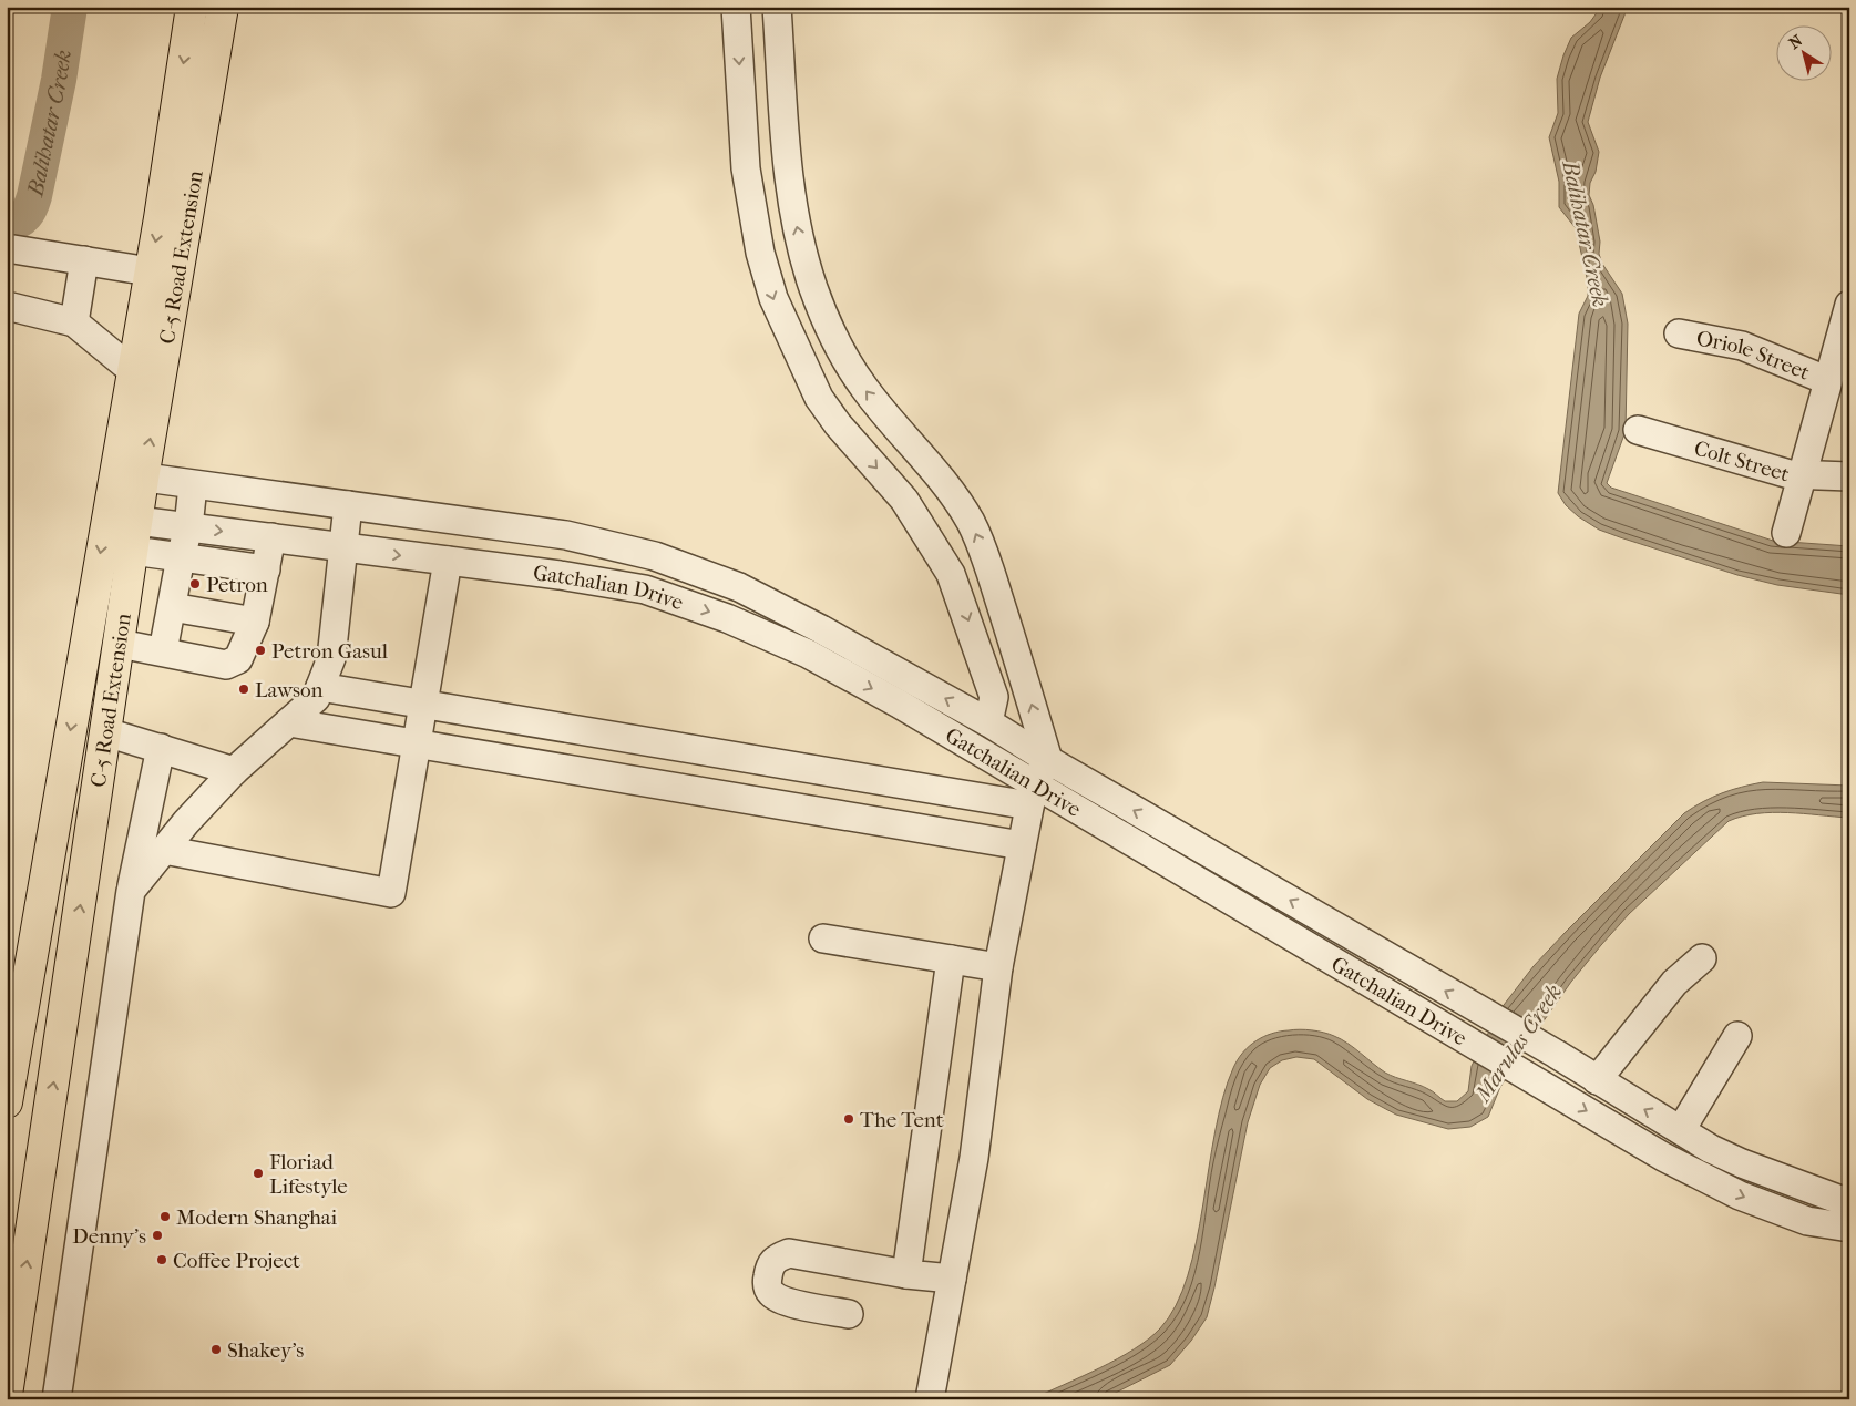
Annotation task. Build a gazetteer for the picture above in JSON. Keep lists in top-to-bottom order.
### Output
{
  "streets": {
    "main road": ["C-5 Road Extension"],
    "street": ["Oriole Street", "Colt Street", "Gatchalian Drive"]
  },
  "crossings": [
    ["C-5 Road Extension", "Gatchalian Drive"],
    ["Oriole Street", "Colt Street"]
  ],
  "water": ["Balihatar Creek", "Marulas Creek"],
  "places": [
    "Petron",
    "Petron Gasul",
    "Lawson",
    "The Tent",
    "Floriad Lifestyle",
    "Modern Shanghai",
    "Denny's",
    "Coffee Project",
    "Shakey's"
  ],
  "north": "top left"
}
